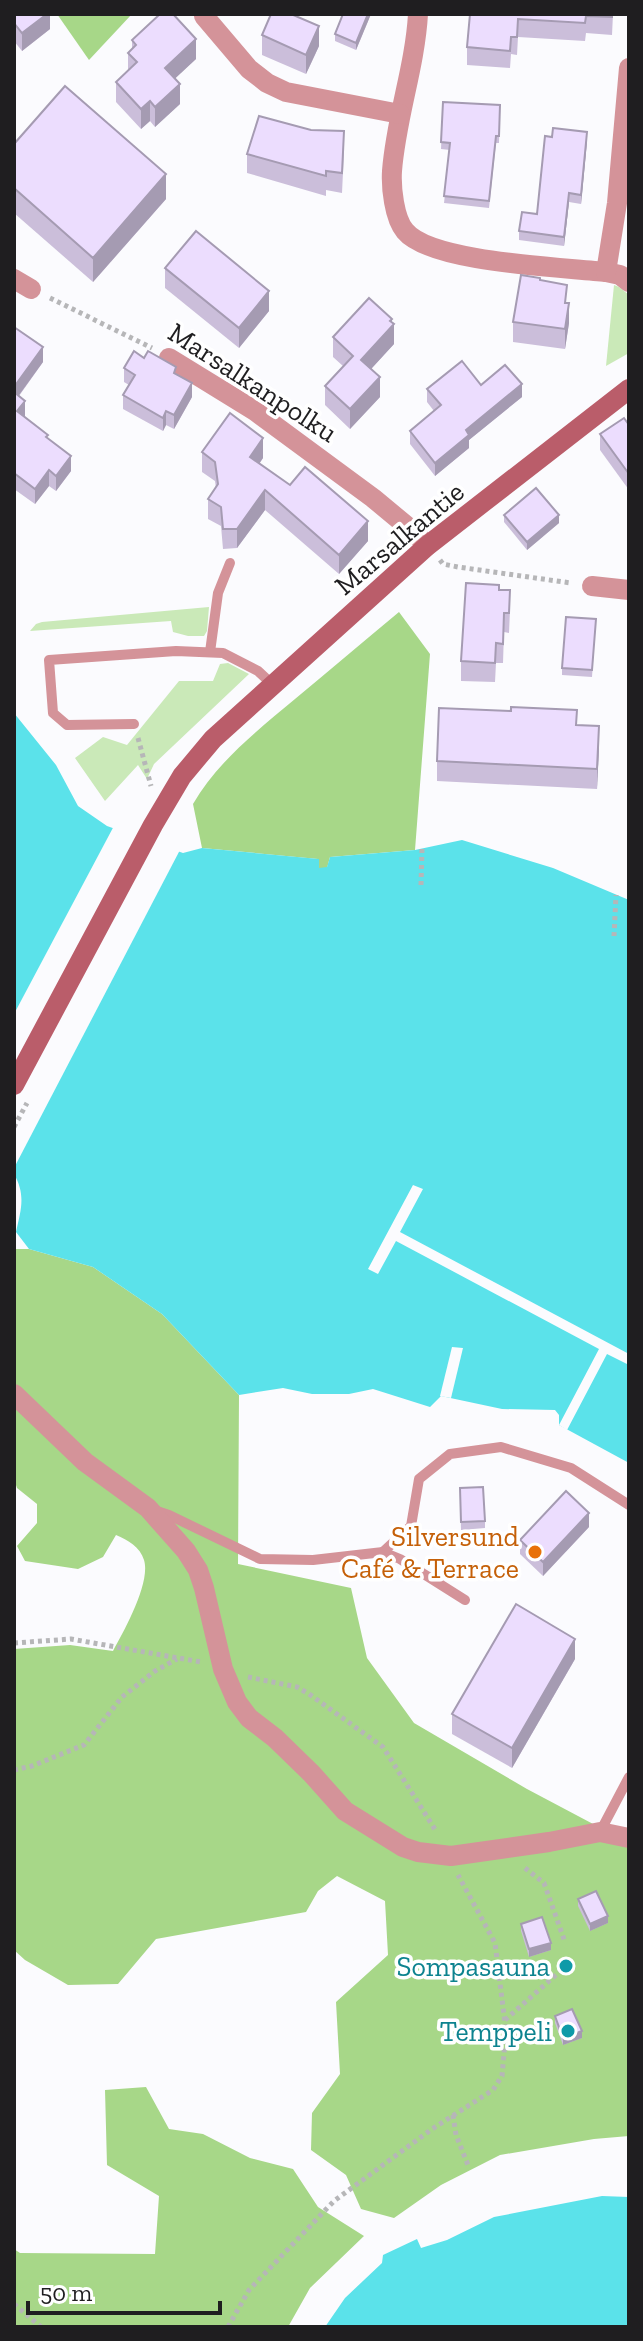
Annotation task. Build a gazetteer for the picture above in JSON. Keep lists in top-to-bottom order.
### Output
{
  "streets": {
    "street": ["Marsalkanpolku", "Marsalkantie"]
  },
  "crossings": [
    ["Marsalkanpolku", "Marsalkantie"]
  ],
  "places": ["Silversund Café & Terrace", "Sompasauna", "Temppeli"],
  "scale_bar": "50 m"
}
